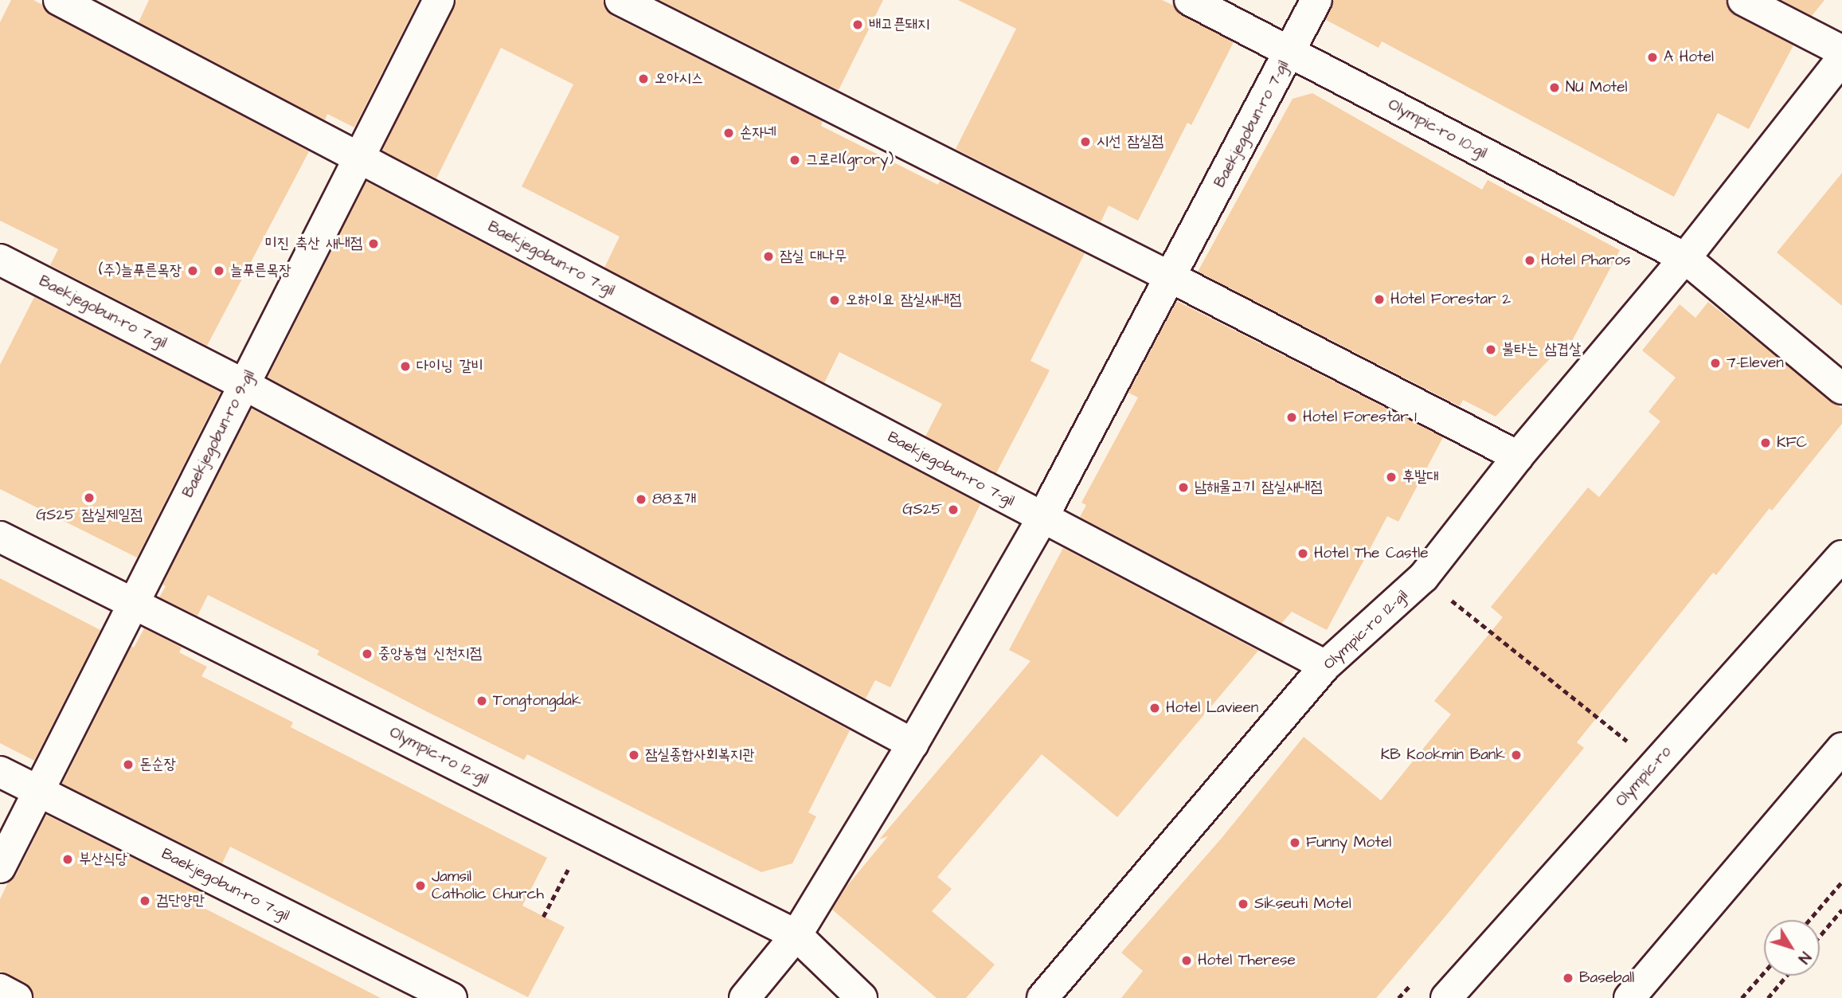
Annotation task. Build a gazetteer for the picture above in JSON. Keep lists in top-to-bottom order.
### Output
{
  "streets": {
    "street": [
      "Baekjegobun-ro 7-gil",
      "Olympic-ro 10-gil",
      "Baekjegobun-ro 9-gil",
      "Olympic-ro 12-gil",
      "Olympic-ro"
    ]
  },
  "crossings": [
    ["Baekjegobun-ro 7-gil", "Olympic-ro 10-gil"],
    ["Baekjegobun-ro 7-gil", "Baekjegobun-ro 9-gil"],
    ["Baekjegobun-ro 7-gil", "Olympic-ro 12-gil"],
    ["Olympic-ro 10-gil", "Olympic-ro 12-gil"],
    ["Baekjegobun-ro 9-gil", "Olympic-ro 12-gil"]
  ],
  "places": [
    "배고픈돼지",
    "A Hotel",
    "오아시스",
    "NU Motel",
    "손자네",
    "시선 잠실점",
    "그로리(grory)",
    "미진 축산 새내점",
    "잠실 대나무",
    "Hotel Pharos",
    "(주)늘푸른목장",
    "늘푸른목장",
    "Hotel Forestar 2",
    "오하이요 잠실새내점",
    "불타는 삼겹살",
    "7-Eleven",
    "다이닝 갈비",
    "Hotel Forestar 1",
    "KFC",
    "후발대",
    "남해물고기 잠실새내점",
    "GS25 잠실제일점",
    "88조개",
    "GS25",
    "Hotel The Castle",
    "중앙농협 신천지점",
    "Tongtongdak",
    "Hotel Lavieen",
    "잠실종합사회복지관",
    "KB Kookmin Bank",
    "돈순장",
    "Funny Motel",
    "부산식당",
    "Jamsil Catholic Church",
    "검단양만",
    "Sikseuti Motel",
    "Hotel Therese",
    "Baseball"
  ],
  "north": "bottom right"
}
